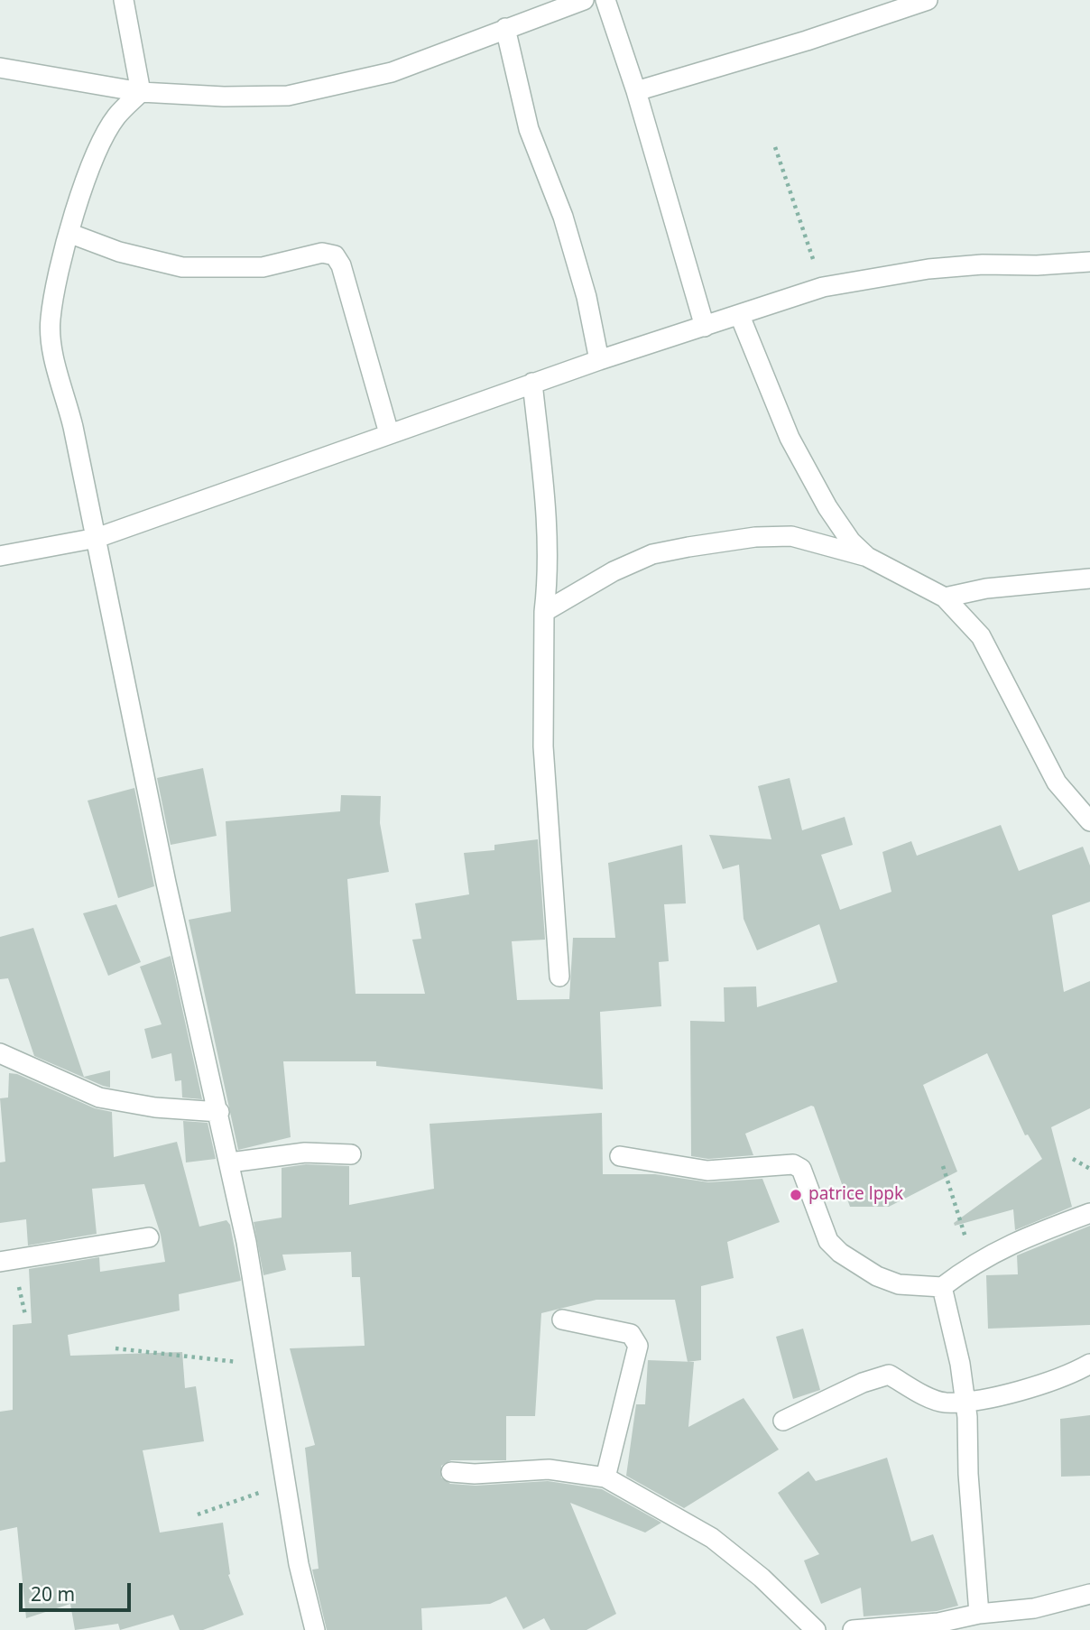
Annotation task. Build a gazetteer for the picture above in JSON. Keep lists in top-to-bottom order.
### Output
{
  "places": ["patrice lppk"],
  "scale_bar": "20 m"
}
